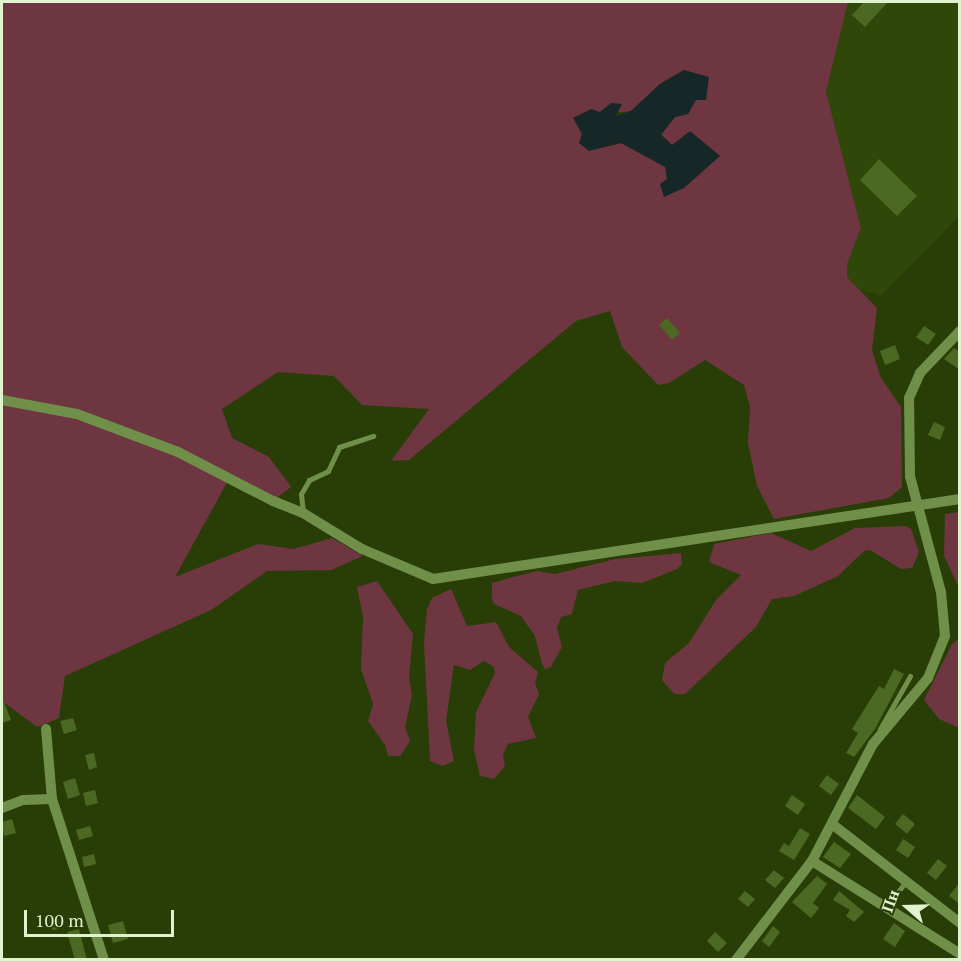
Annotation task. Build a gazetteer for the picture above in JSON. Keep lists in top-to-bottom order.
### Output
{
  "scale_bar": "100 m",
  "north": "left"
}
